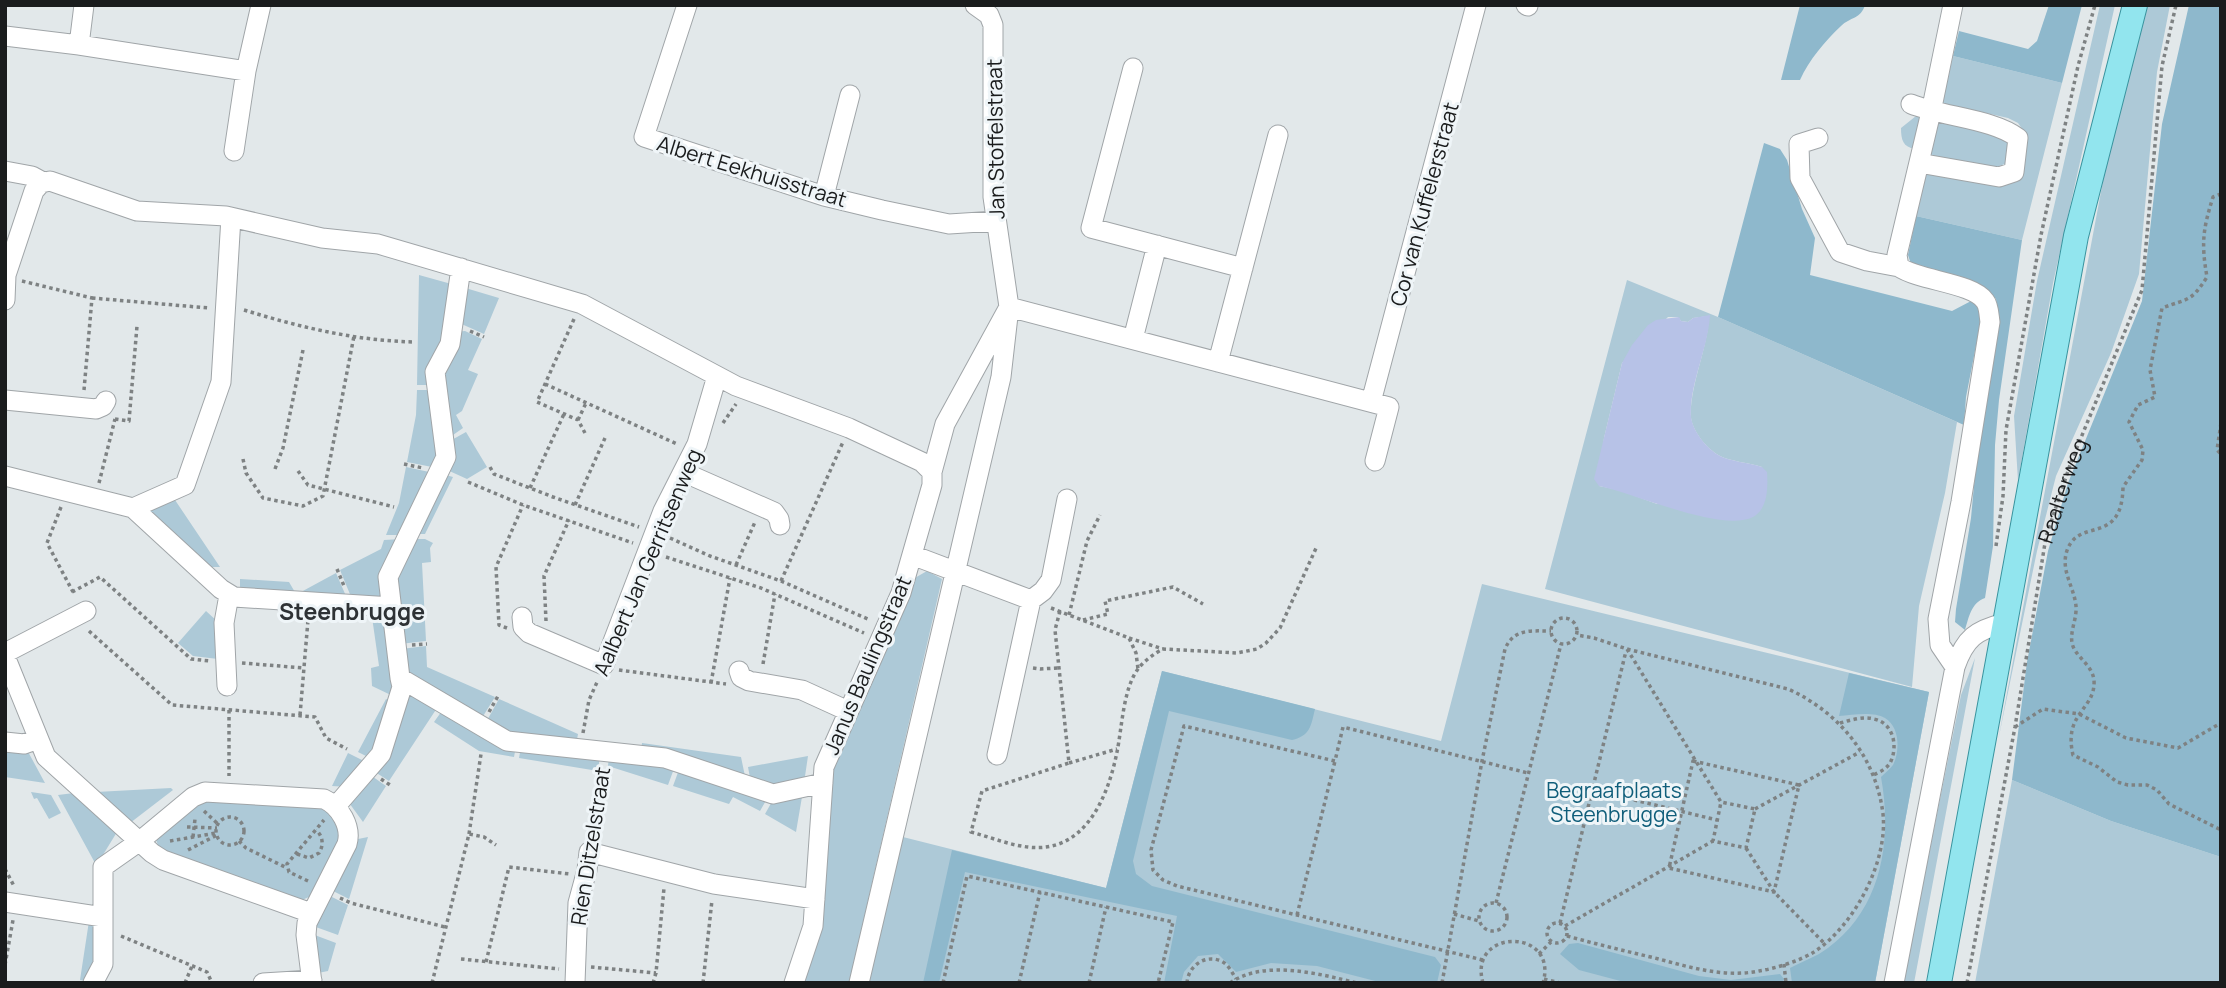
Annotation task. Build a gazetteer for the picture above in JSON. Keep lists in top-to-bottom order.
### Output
{
  "streets": {
    "main road": ["Raalterweg"],
    "street": [
      "Jan Stoffelstraat",
      "Albert Eekhuisstraat",
      "Cor van Kuffelerstraat",
      "Aalbert Jan Gerritsenweg",
      "Janus Baulingstraat",
      "Rien Ditzelstraat"
    ]
  },
  "crossings": [
    ["Jan Stoffelstraat", "Albert Eekhuisstraat"]
  ],
  "districts": ["Steenbrugge"],
  "parks": ["Begraafplaats Steenbrugge"]
}
